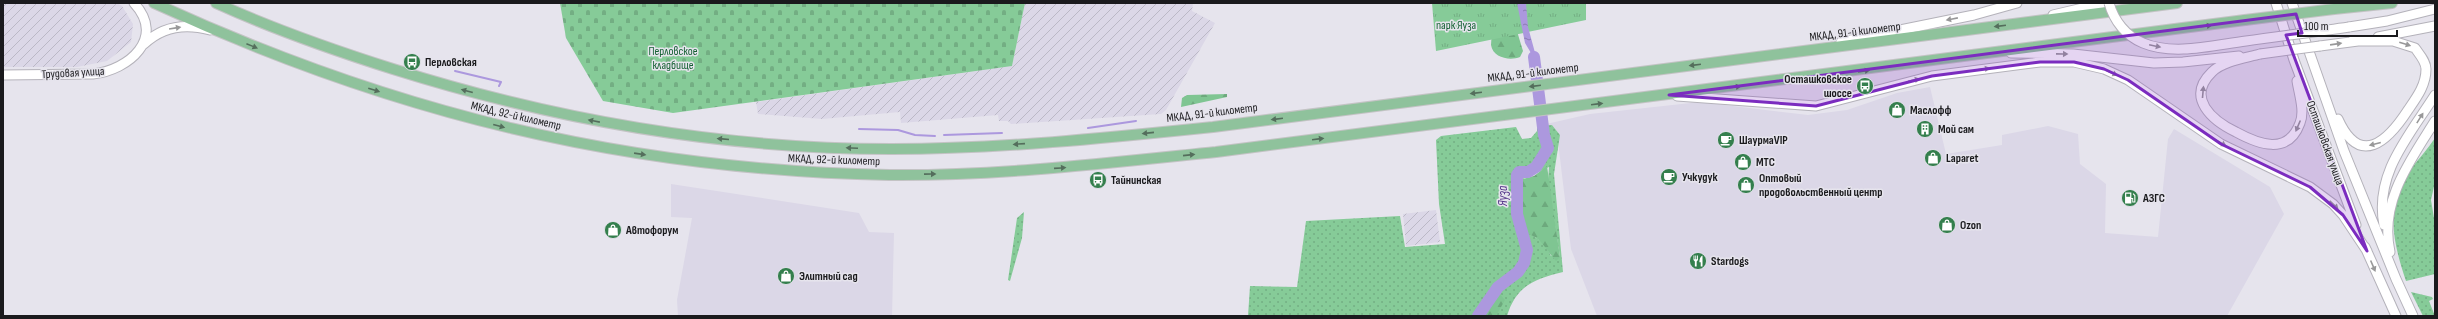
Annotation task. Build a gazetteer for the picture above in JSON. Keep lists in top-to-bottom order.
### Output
{
  "streets": {
    "highway": ["МКАД, 91-й километр", "МКАД, 92-й километр"],
    "main road": ["Трудовая улица", "Осташковская улица"]
  },
  "crossings": [
    ["МКАД, 91-й километр", "МКАД, 92-й километр"],
    ["Трудовая улица", "МКАД, 92-й километр"]
  ],
  "water": ["Яуза"],
  "parks": ["парк Яуза", "Перловское кладбище"],
  "places": {
    "bus stop": ["Перловская", "Осташковское шоссе", "Тайнинская"],
    "shop": [
      "Маслофф",
      "Laparet",
      "МТС",
      "Оптовый продовольственный центр",
      "Ozon",
      "Автофорум",
      "Элитный сад"
    ],
    "building": ["Мой сам"],
    "cafe": ["ШаурмаVIP", "Учкудук"],
    "fuel station": ["АЗГС"],
    "restaurant": ["Stardogs"]
  },
  "scale_bar": "100 m"
}
